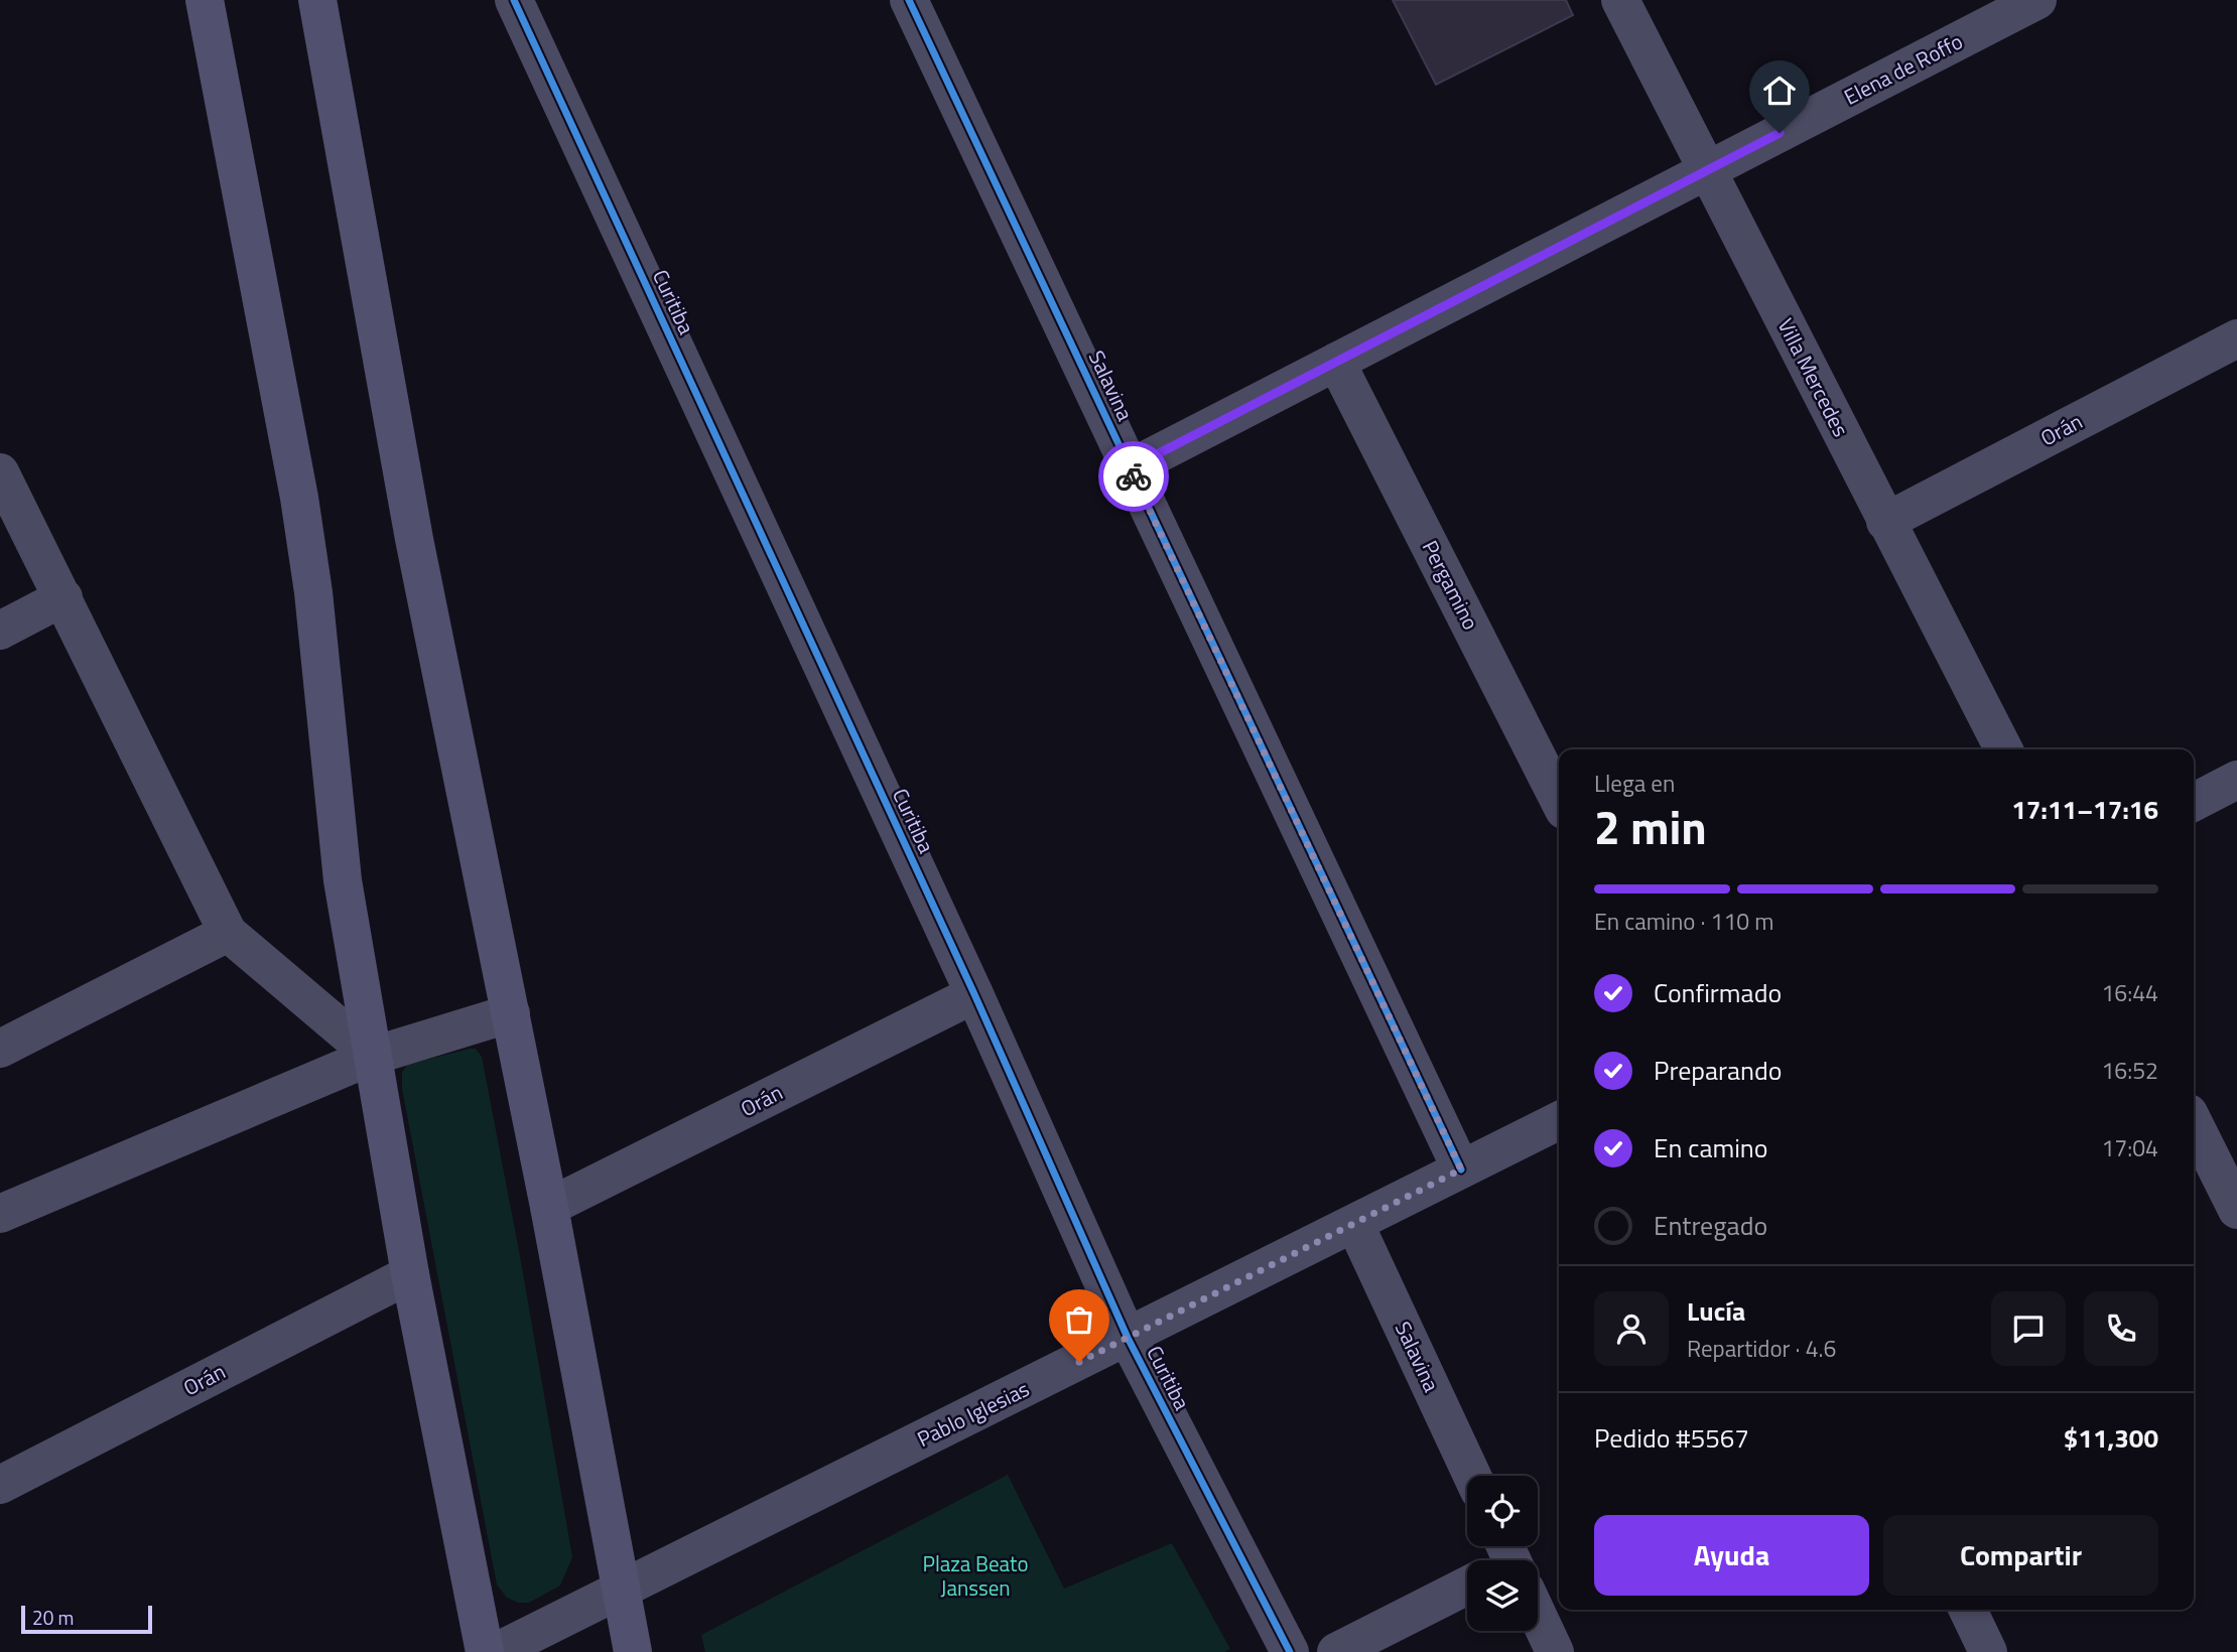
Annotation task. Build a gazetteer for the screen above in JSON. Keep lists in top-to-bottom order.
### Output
{
  "streets": {
    "street": [
      "Elena de Roffo",
      "Curitiba",
      "Villa Mercedes",
      "Salavina",
      "Orán",
      "Pergamino",
      "Pablo Iglesias"
    ]
  },
  "crossings": [
    ["Elena de Roffo", "Villa Mercedes"],
    ["Elena de Roffo", "Salavina"],
    ["Elena de Roffo", "Pergamino"],
    ["Curitiba", "Orán"],
    ["Curitiba", "Pablo Iglesias"],
    ["Villa Mercedes", "Orán"],
    ["Salavina", "Pablo Iglesias"]
  ],
  "parks": ["Plaza Beato Janssen"],
  "scale_bar": "20 m",
  "page": {
    "heading": ["2 min", "Llega en", "17:11–17:16"],
    "panel": [
      "Lucía",
      "Repartidor · 4.6",
      "Pedido #5567",
      "$11,300"
    ],
    "bar": "En camino · 110 m",
    "list": [
      ["Confirmado", "16:44"],
      ["Preparando", "16:52"],
      ["En camino", "17:04"],
      "Entregado"
    ],
    "buttons": ["Ayuda", "Compartir"],
    "scale": "20 m"
  }
}
